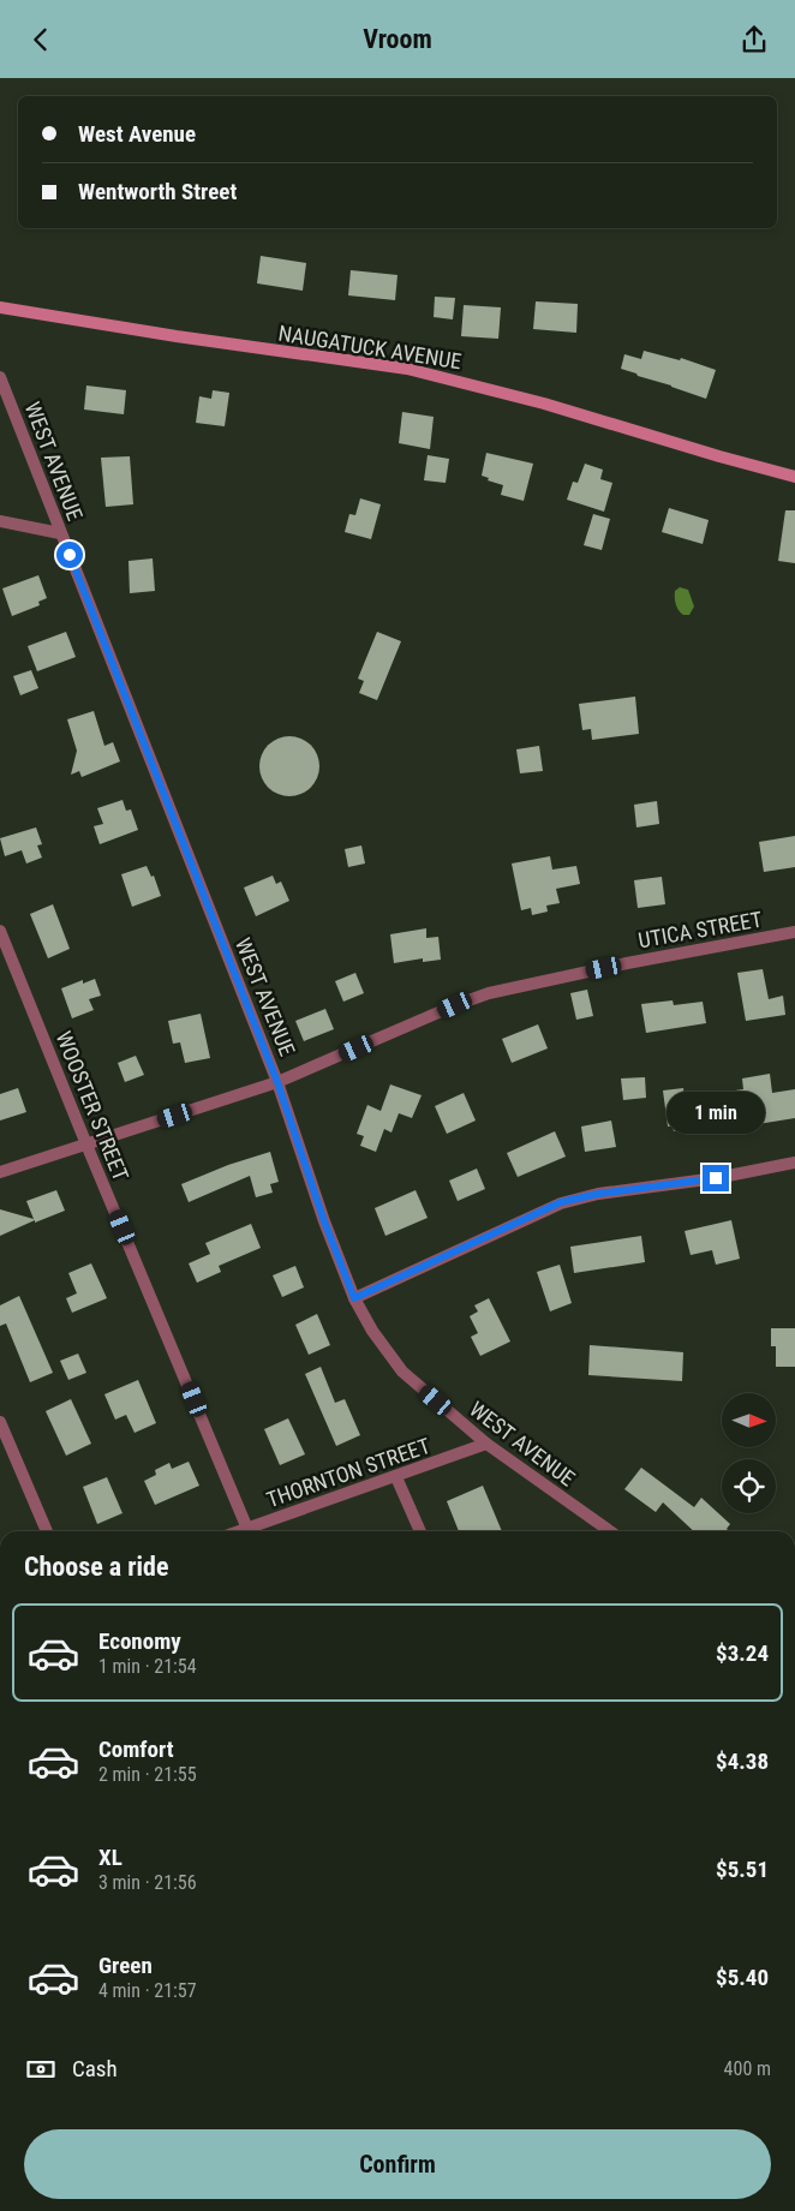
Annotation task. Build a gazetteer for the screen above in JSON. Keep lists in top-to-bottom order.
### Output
{
  "streets": {
    "main road": ["NAUGATUCK AVENUE"],
    "street": [
      "WEST AVENUE",
      "UTICA STREET",
      "WOOSTER STREET",
      "THORNTON STREET"
    ]
  },
  "crossings": [
    ["WEST AVENUE", "UTICA STREET"],
    ["WEST AVENUE", "THORNTON STREET"],
    ["UTICA STREET", "WOOSTER STREET"],
    ["WOOSTER STREET", "THORNTON STREET"]
  ],
  "north": "right",
  "page": {
    "header": "Vroom",
    "banner": ["West Avenue", "Wentworth Street"],
    "bubble": "1 min",
    "heading": "Choose a ride",
    "list": [
      {
        "name": "Economy",
        "note": "1 min · 21:54",
        "value": "$3.24"
      },
      {
        "name": "Comfort",
        "note": "2 min · 21:55",
        "value": "$4.38"
      },
      {
        "name": "XL",
        "note": "3 min · 21:56",
        "value": "$5.51"
      },
      {
        "name": "Green",
        "note": "4 min · 21:57",
        "value": "$5.40"
      }
    ],
    "pay": ["Cash", "400 m"],
    "buttons": "Confirm"
  }
}
